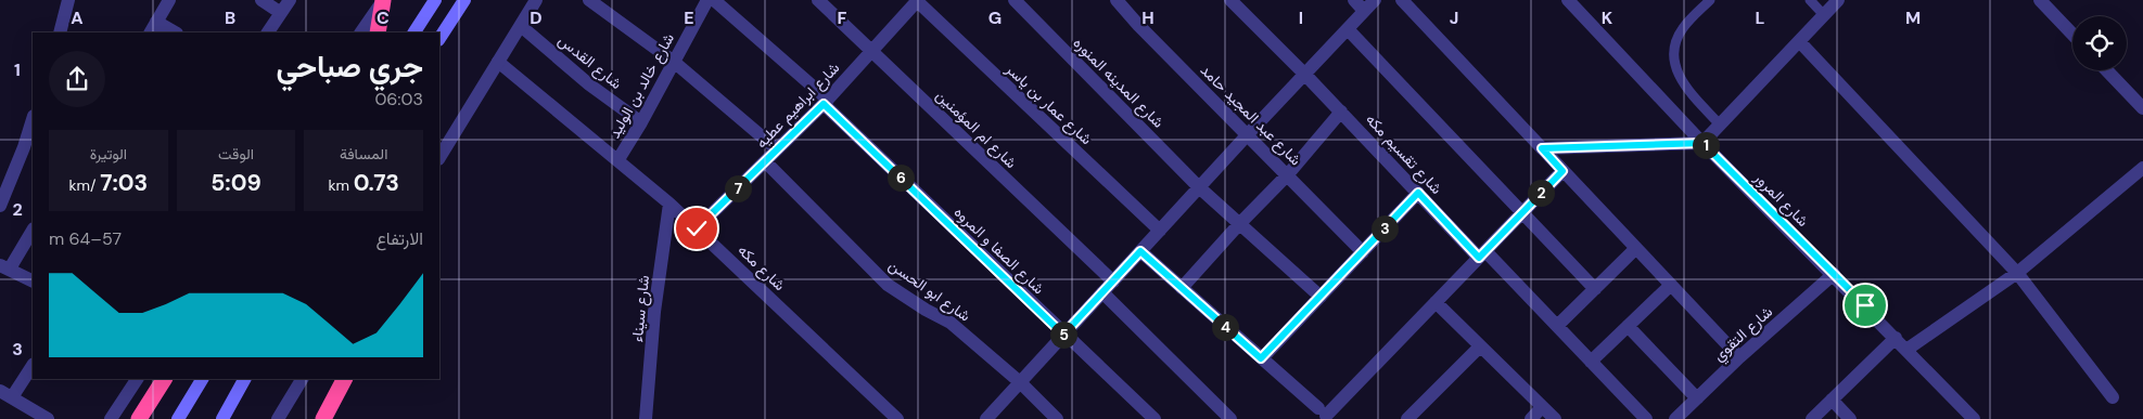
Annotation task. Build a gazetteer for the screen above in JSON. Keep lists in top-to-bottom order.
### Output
{
  "streets": {
    "street": [
      "شارع القدس",
      "شارع المدينه المنوره",
      "شارع خالد بن الوليد",
      "شارع عمار بن ياسر",
      "شارع ابراهيم عطيه",
      "شارع عبد المجيد حامد",
      "شارع ام المؤمنين",
      "شارع تقسيم مكه",
      "شارع المرور",
      "شارع الصفا و المروه",
      "شارع مكه",
      "شارع ابو الحسن",
      "شارع سيناء",
      "شارع التقوي"
    ]
  },
  "crossings": [
    ["شارع القدس", "شارع خالد بن الوليد"],
    ["شارع خالد بن الوليد", "شارع مكه"],
    ["شارع عمار بن ياسر", "شارع ابراهيم عطيه"],
    ["شارع ابراهيم عطيه", "شارع ام المؤمنين"],
    ["شارع ابراهيم عطيه", "شارع الصفا و المروه"],
    ["شارع ابراهيم عطيه", "شارع مكه"],
    ["شارع ابراهيم عطيه", "شارع ابو الحسن"],
    ["شارع المرور", "شارع التقوي"],
    ["شارع مكه", "شارع سيناء"]
  ],
  "page": {
    "heading": ["جري صباحي", "06:03"],
    "stats": [
      ["المسافة", "0.73 km"],
      ["الوقت", "5:09"],
      ["الوتيرة", "7:03 /km"]
    ],
    "pins": [
      "1",
      "6",
      "7",
      "2",
      "3",
      "4",
      "5"
    ],
    "chart": ["الارتفاع", "57–64 m"]
  },
  "grid": {
    "columns": [
      "A",
      "B",
      "C",
      "D",
      "E",
      "F",
      "G",
      "H",
      "I",
      "J",
      "K",
      "L",
      "M"
    ],
    "rows": ["1", "2", "3"]
  }
}
